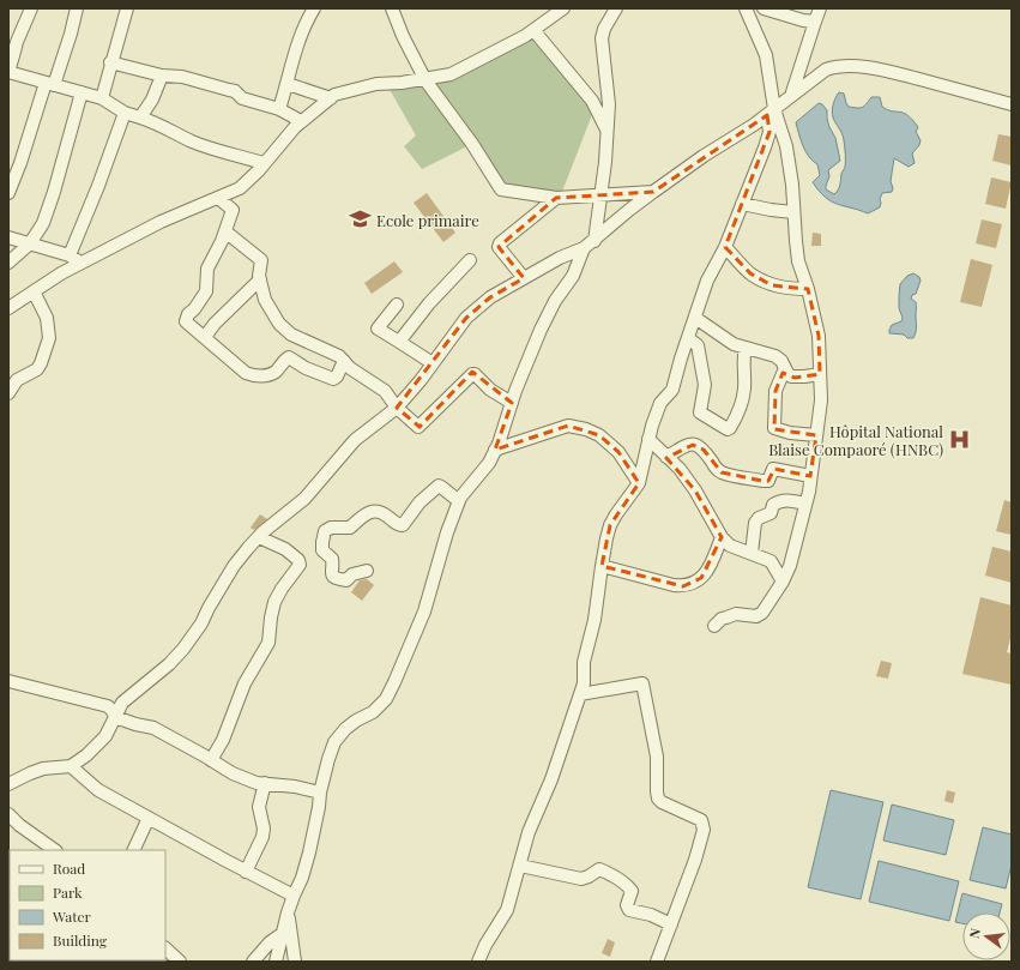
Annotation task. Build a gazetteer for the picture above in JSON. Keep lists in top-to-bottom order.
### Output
{
  "places": {
    "school or university": ["Ecole primaire"],
    "hospital": ["Hôpital National Blaise Compaoré (HNBC)"]
  },
  "legend": [
    "Road",
    "Park",
    "Water",
    "Building"
  ],
  "north": "left"
}
